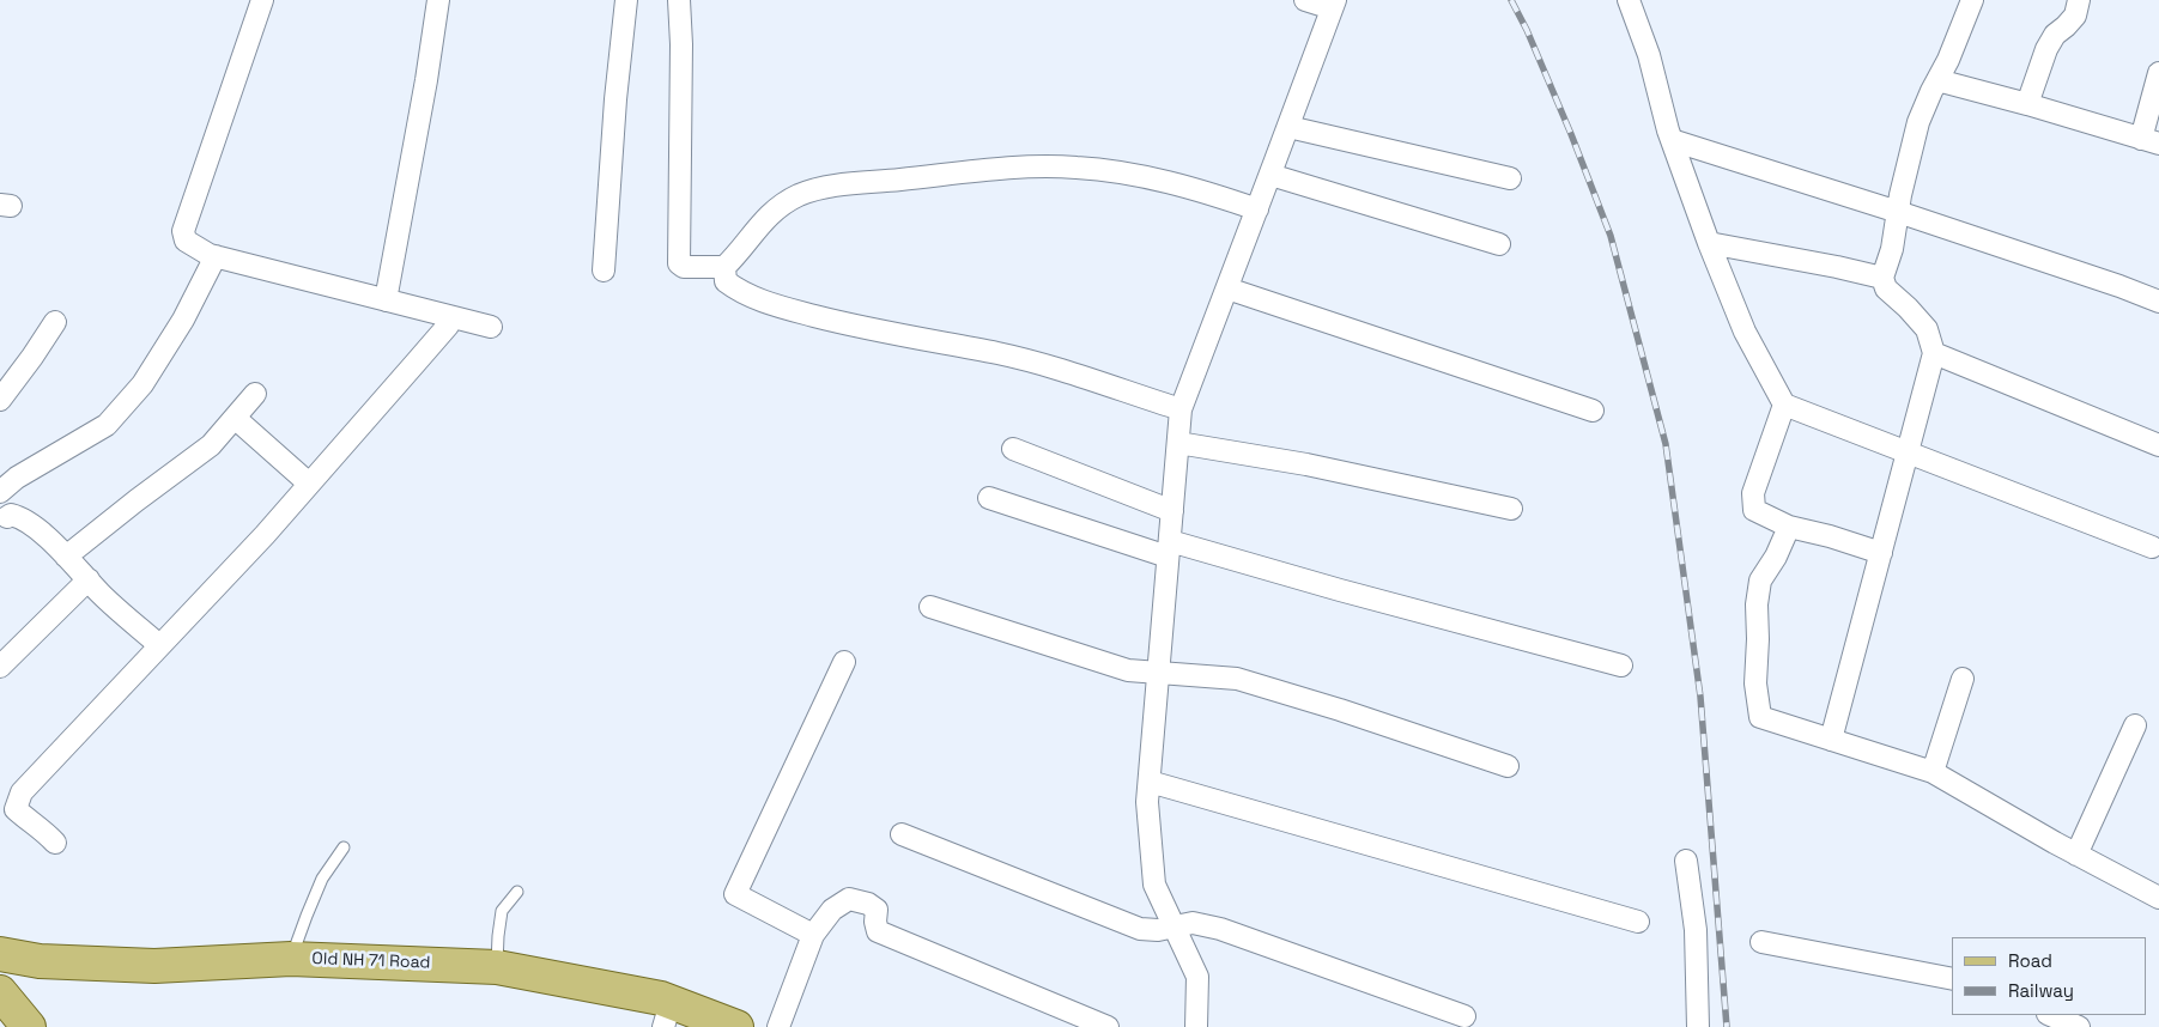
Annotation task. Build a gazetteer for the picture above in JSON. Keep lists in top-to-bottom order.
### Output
{
  "streets": {
    "main road": ["Old NH 71 Road"]
  },
  "legend": ["Road", "Railway"]
}
